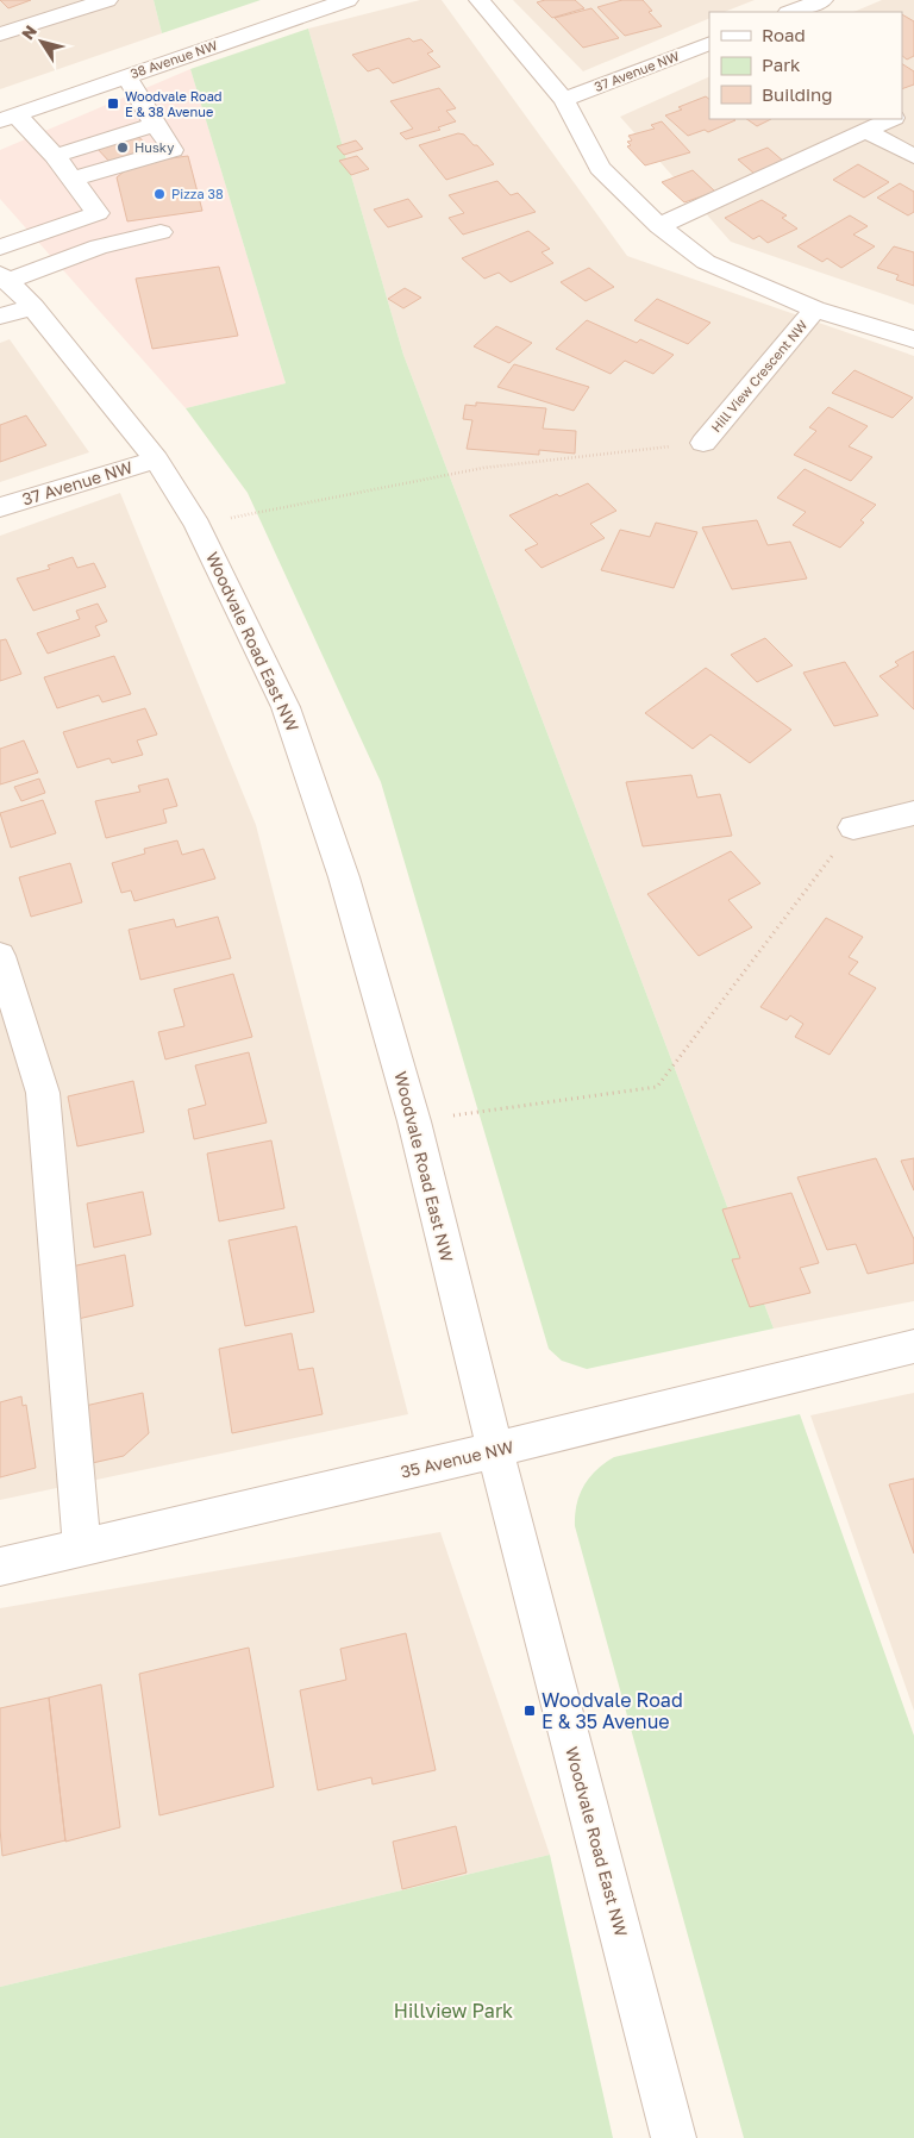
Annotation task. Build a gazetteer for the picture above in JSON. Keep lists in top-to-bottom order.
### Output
{
  "streets": {
    "street": [
      "38 Avenue NW",
      "37 Avenue NW",
      "Hill View Crescent NW",
      "Woodvale Road East NW",
      "35 Avenue NW"
    ]
  },
  "crossings": [
    ["37 Avenue NW", "Hill View Crescent NW"],
    ["37 Avenue NW", "Woodvale Road East NW"],
    ["Woodvale Road East NW", "35 Avenue NW"]
  ],
  "parks": ["Hillview Park"],
  "places": {
    "transit": ["Woodvale Road E & 38 Avenue", "Woodvale Road E & 35 Avenue"],
    "other": ["Husky", "Pizza 38"]
  },
  "legend": ["Road", "Park", "Building"],
  "north": "top left"
}
